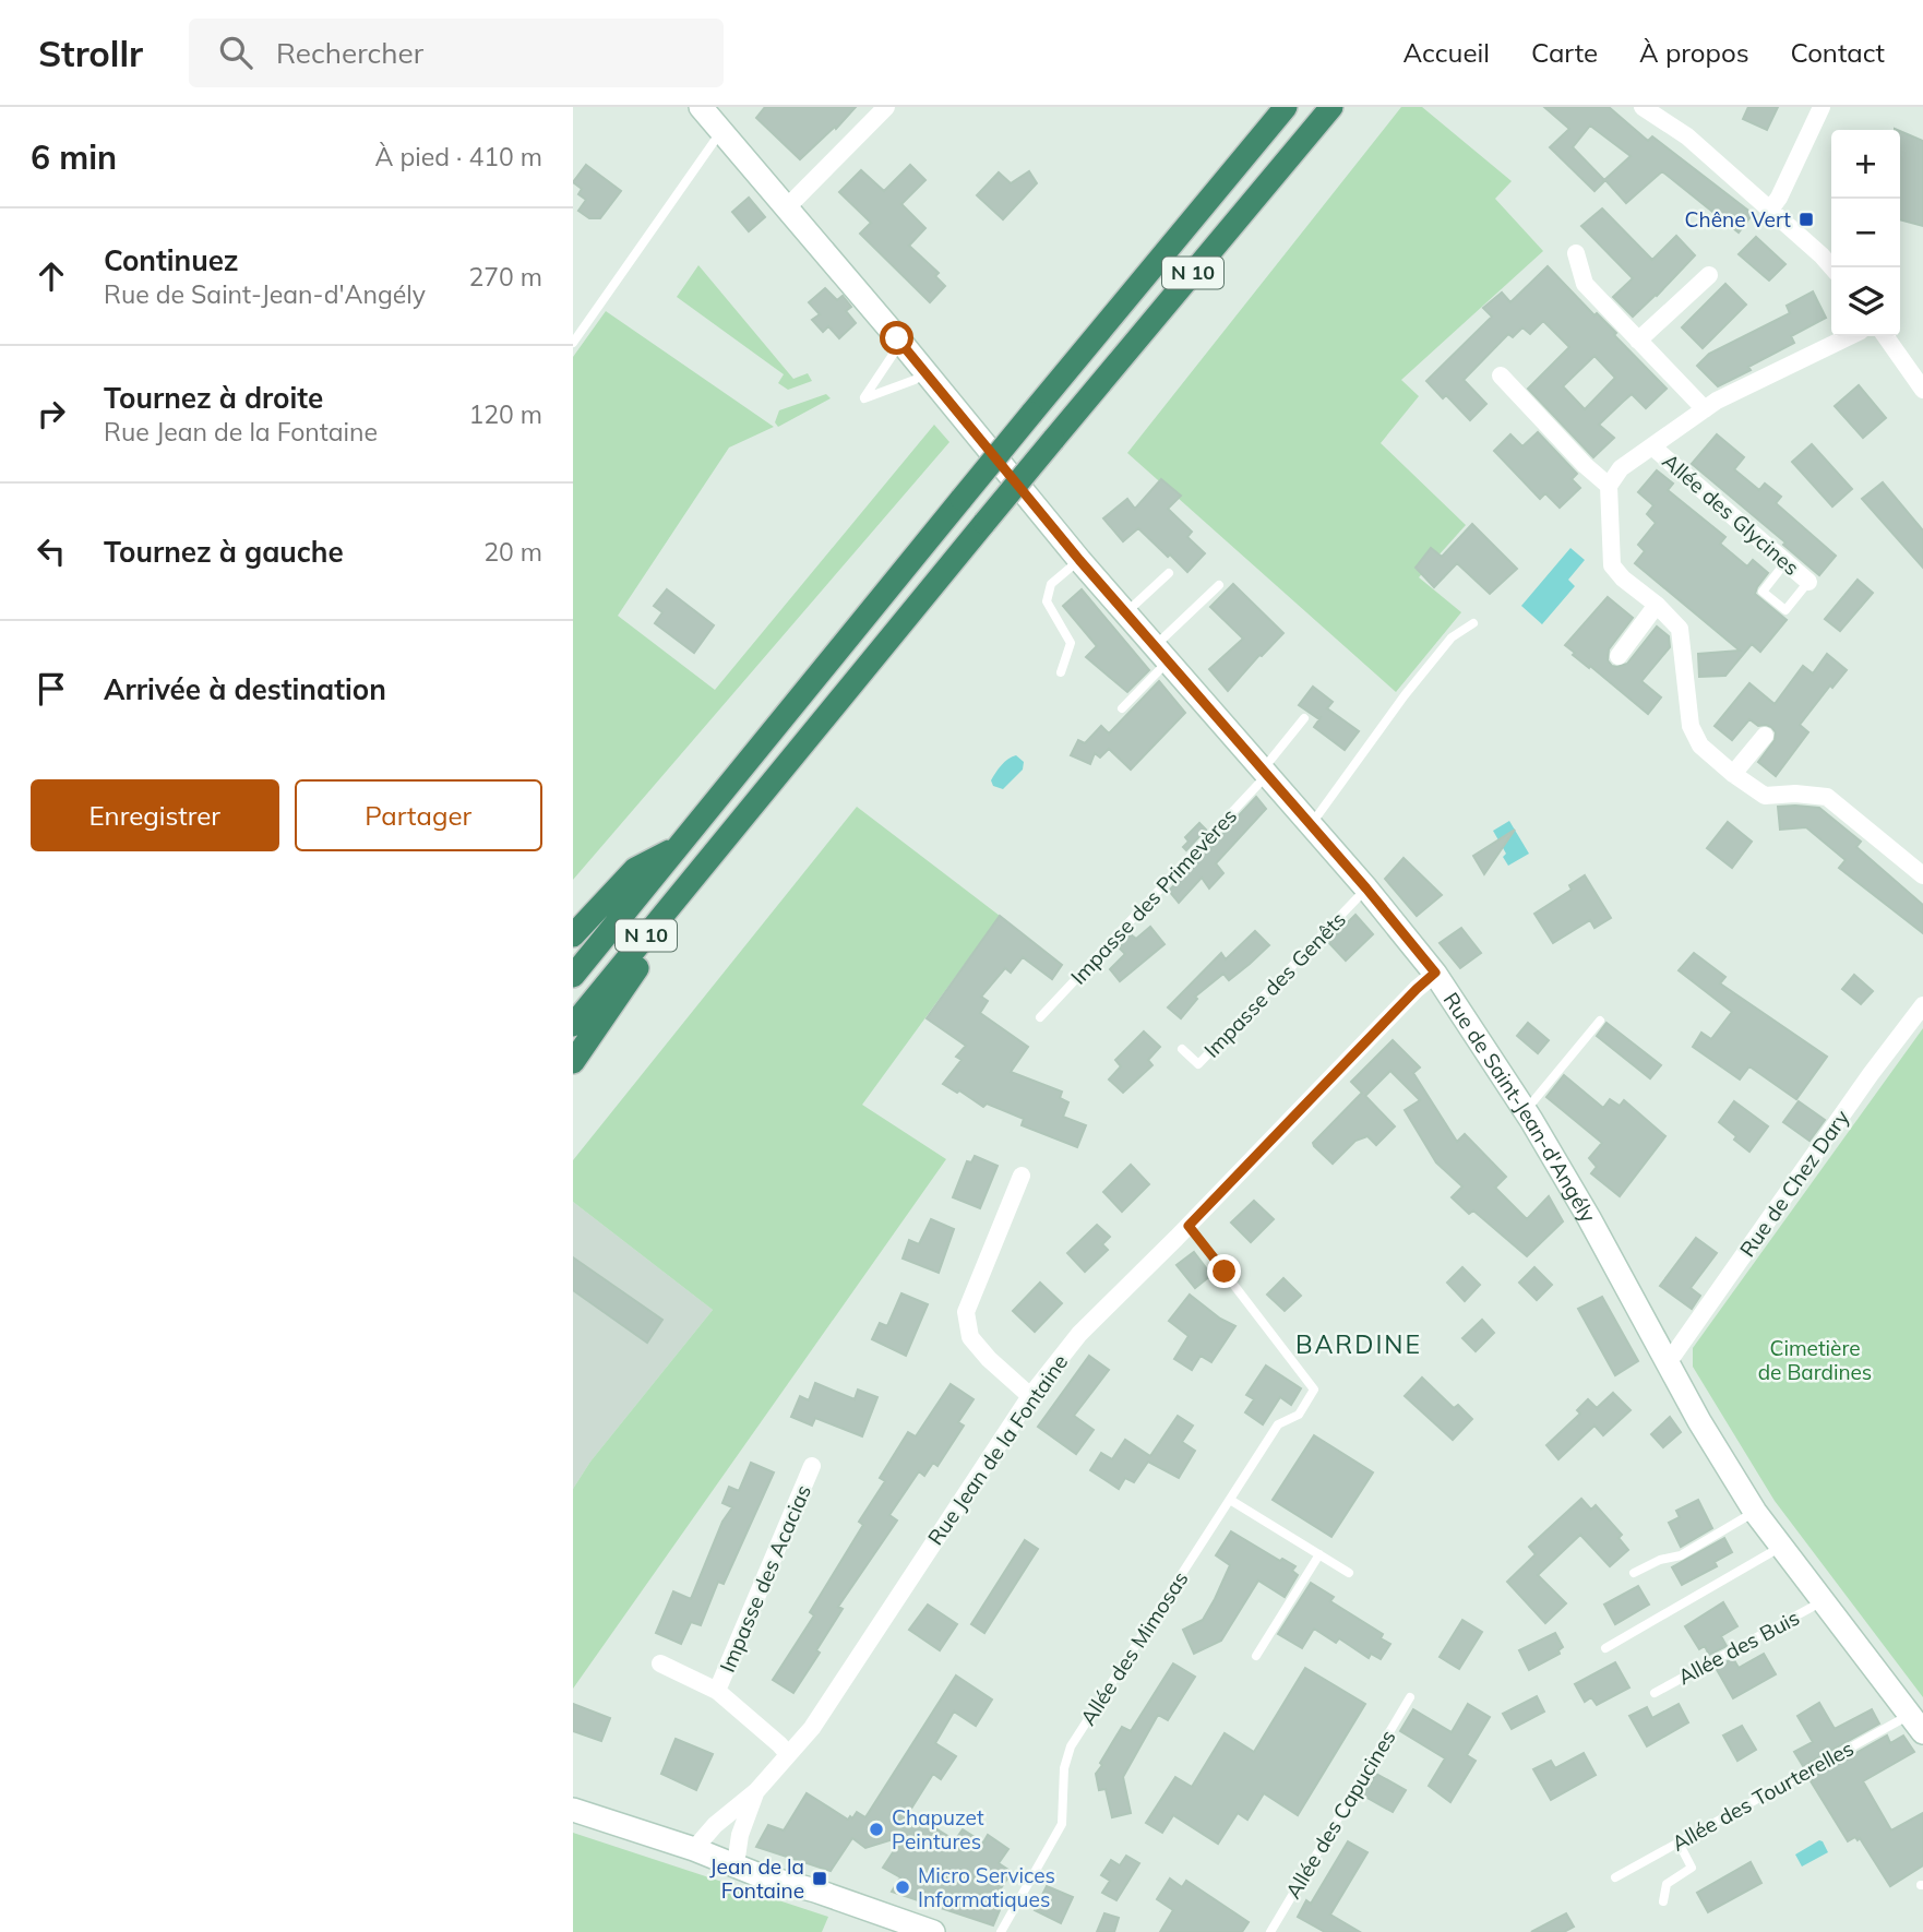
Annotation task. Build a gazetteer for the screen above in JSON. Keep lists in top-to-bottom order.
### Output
{
  "streets": {
    "highway": ["N 10"],
    "main road": ["Rue de Saint-Jean-d'Angély"],
    "street": [
      "Allée des Glycines",
      "Rue de Chez Dary",
      "Rue Jean de la Fontaine",
      "Impasse des Acacias"
    ],
    "lane": [
      "Impasse des Primevères",
      "Impasse des Genêts",
      "Allée des Buis",
      "Allée des Mimosas",
      "Allée des Tourterelles",
      "Allée des Capucines"
    ]
  },
  "crossings": [
    ["Impasse des Primevères", "Rue de Saint-Jean-d'Angély"],
    ["Impasse des Genêts", "Rue de Saint-Jean-d'Angély"],
    ["Rue de Saint-Jean-d'Angély", "Rue de Chez Dary"],
    ["Rue de Saint-Jean-d'Angély", "Rue Jean de la Fontaine"],
    ["Rue de Saint-Jean-d'Angély", "Allée des Buis"],
    ["Rue de Saint-Jean-d'Angély", "Allée des Tourterelles"],
    ["Rue Jean de la Fontaine", "Impasse des Acacias"],
    ["Rue Jean de la Fontaine", "Allée des Mimosas"]
  ],
  "districts": ["BARDINE"],
  "parks": ["Cimetière de Bardines"],
  "places": {
    "transit": ["Chêne Vert", "Jean de la Fontaine"],
    "other": ["Chapuzet Peintures", "Micro Services Informatiques"]
  },
  "page": {
    "header": "Strollr",
    "search": "Rechercher",
    "nav": [
      "Accueil",
      "Carte",
      "À propos",
      "Contact"
    ],
    "heading": ["6 min", "À pied · 410 m"],
    "map_buttons": ["+", "−"],
    "list": [
      ["Continuez", "Rue de Saint-Jean-d'Angély", "270 m"],
      ["Tournez à droite", "Rue Jean de la Fontaine", "120 m"],
      ["Tournez à gauche", "20 m"],
      "Arrivée à destination"
    ],
    "buttons": ["Enregistrer", "Partager"]
  }
}
